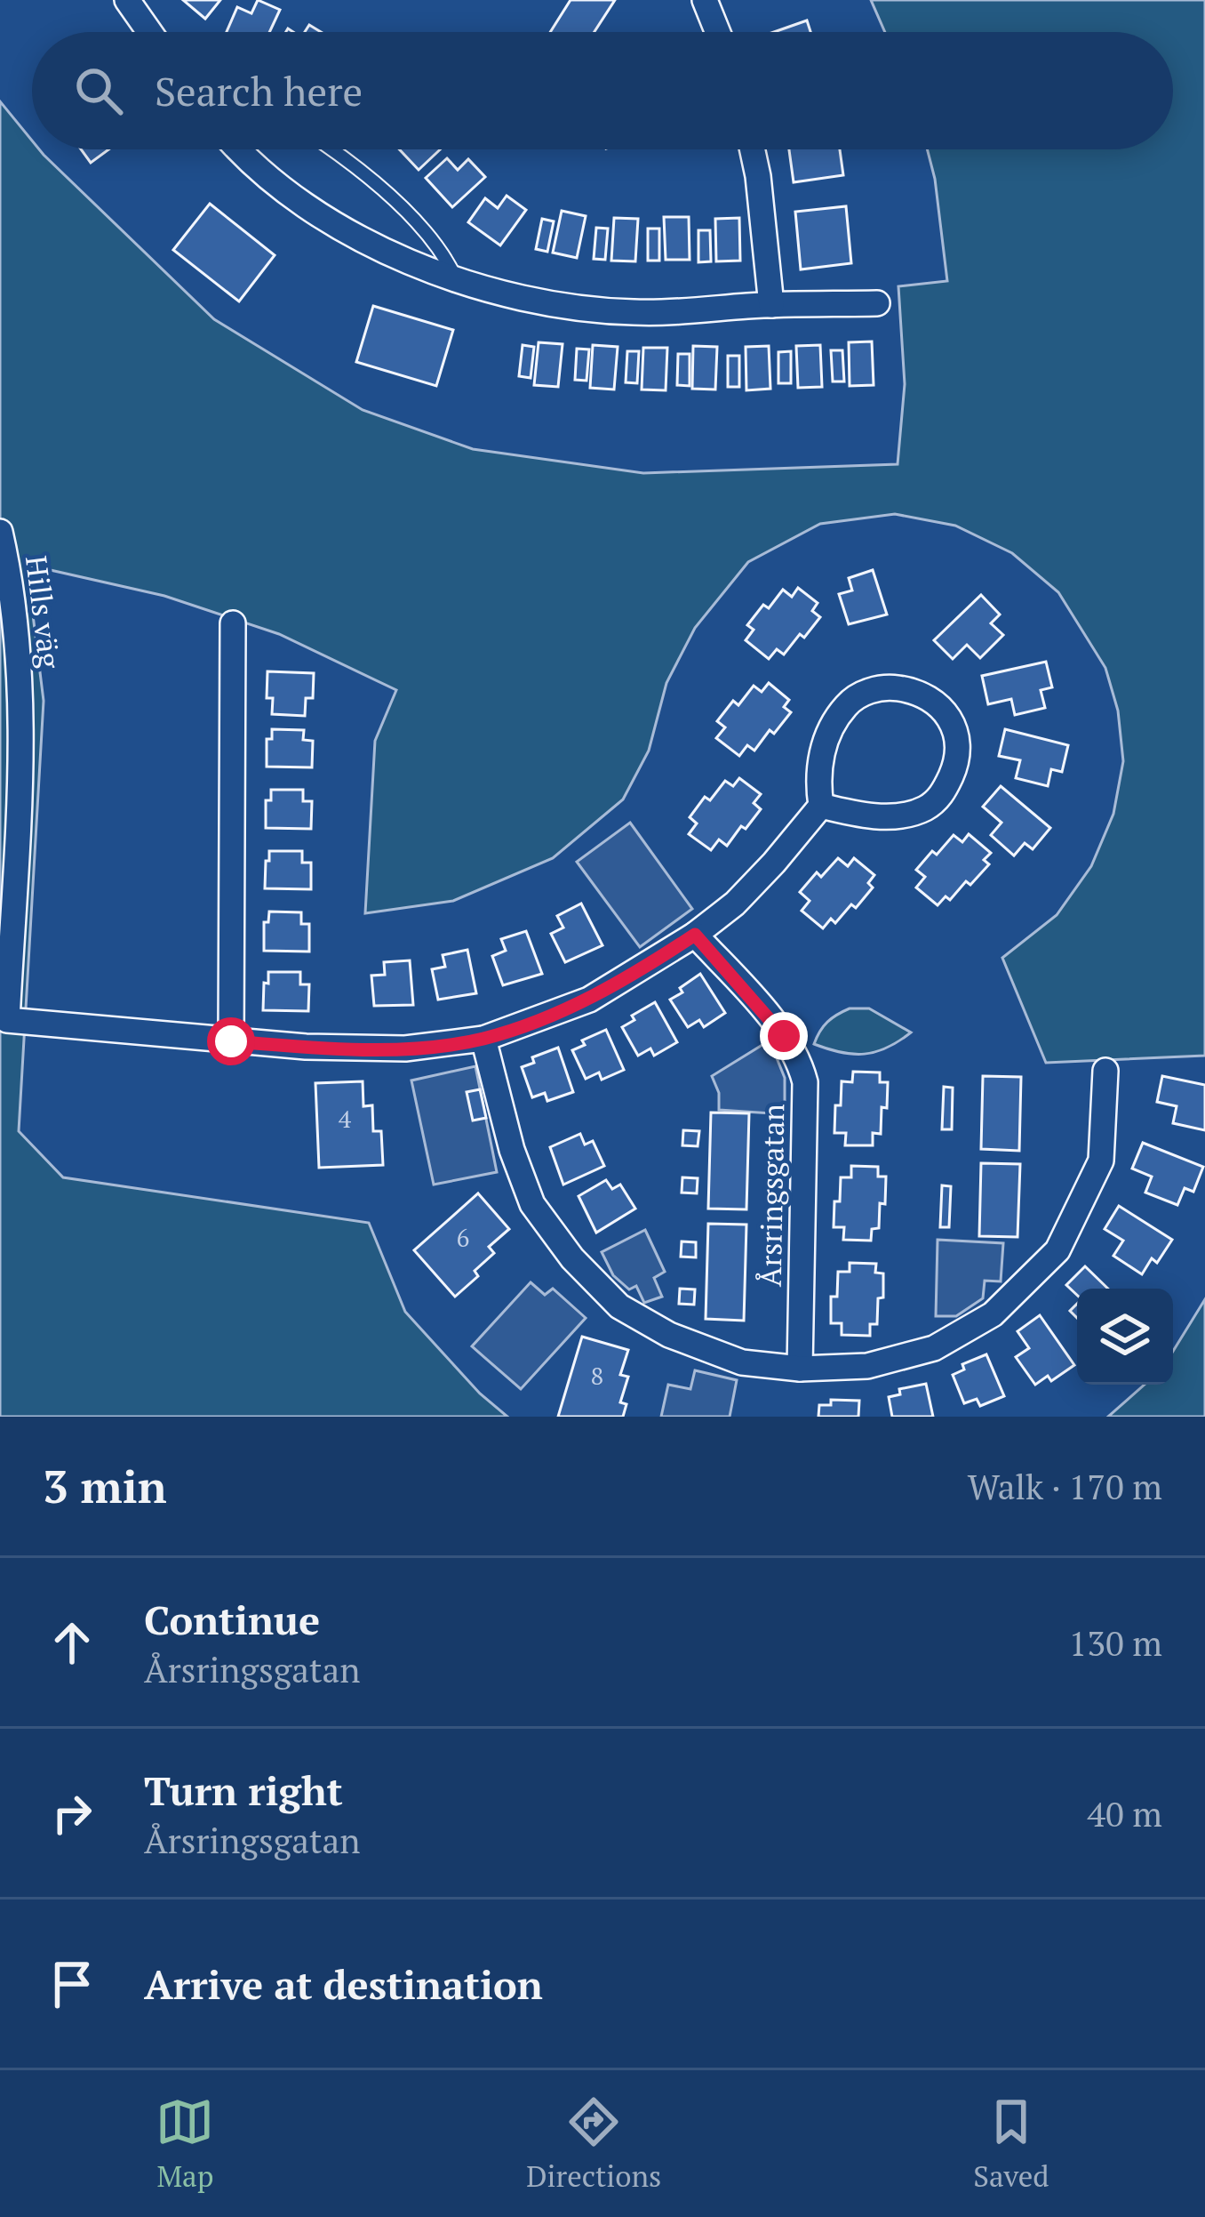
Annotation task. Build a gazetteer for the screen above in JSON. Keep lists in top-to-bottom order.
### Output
{
  "streets": {
    "street": ["Hills väg", "Årsringsgatan"]
  },
  "house_numbers": ["4", "6", "8"],
  "page": {
    "search": "Search here",
    "heading": ["3 min", "Walk · 170 m"],
    "list": [
      ["Continue", "Årsringsgatan", "130 m"],
      ["Turn right", "Årsringsgatan", "40 m"],
      "Arrive at destination"
    ],
    "nav": ["Map", "Directions", "Saved"]
  }
}
